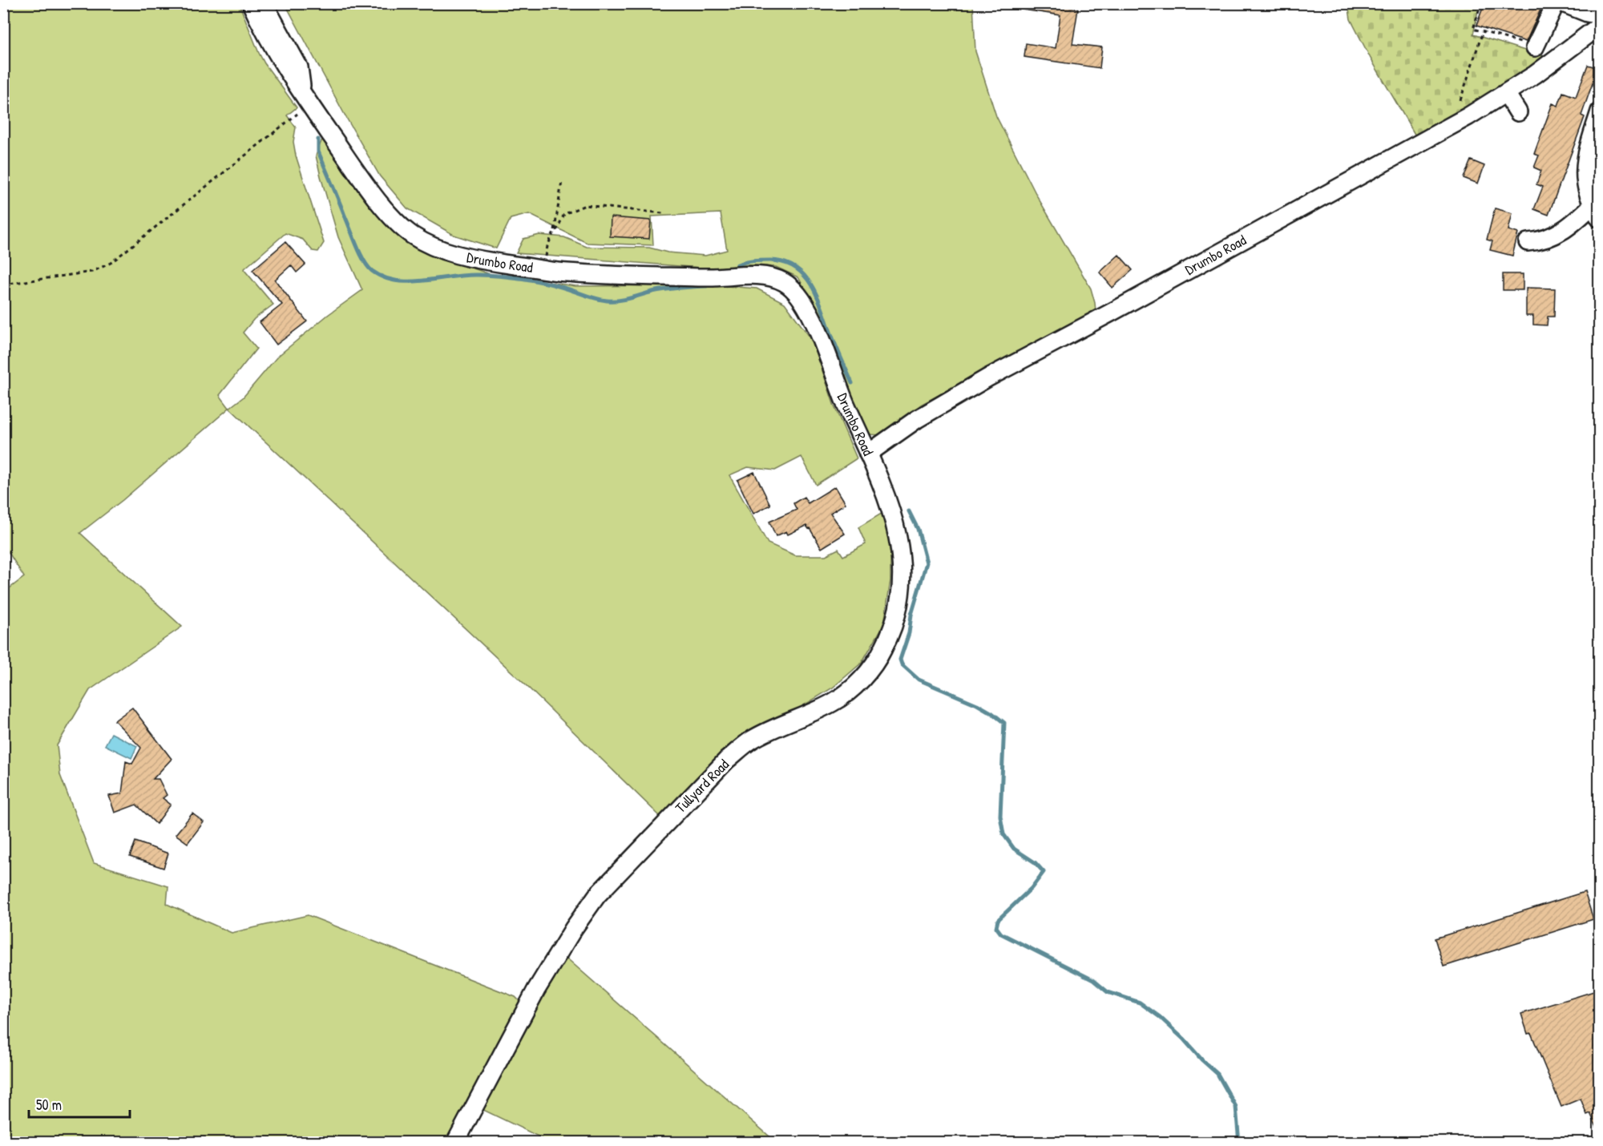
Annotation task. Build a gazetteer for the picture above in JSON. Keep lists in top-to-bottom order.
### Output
{
  "streets": {
    "street": ["Drumbo Road", "Tullyard Road"]
  },
  "crossings": [
    ["Drumbo Road", "Tullyard Road"]
  ],
  "scale_bar": "50 m"
}
